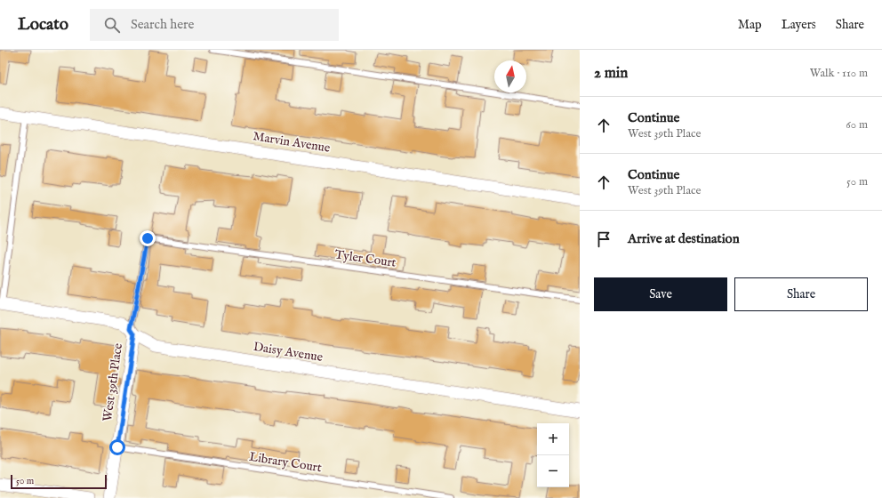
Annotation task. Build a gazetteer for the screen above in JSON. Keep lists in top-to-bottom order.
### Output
{
  "streets": {
    "street": ["Marvin Avenue", "Daisy Avenue", "West 39th Place"],
    "lane": ["Tyler Court", "Library Court"]
  },
  "crossings": [
    ["Tyler Court", "West 39th Place"],
    ["Daisy Avenue", "West 39th Place"],
    ["West 39th Place", "Library Court"]
  ],
  "scale_bar": "50 m",
  "north": "top",
  "page": {
    "header": "Locato",
    "search": "Search here",
    "nav": ["Map", "Layers", "Share"],
    "heading": ["2 min", "Walk · 110 m"],
    "list": [
      ["Continue", "West 39th Place", "60 m"],
      ["Continue", "West 39th Place", "50 m"],
      "Arrive at destination"
    ],
    "buttons": ["Save", "Share"],
    "map_buttons": ["+", "−"],
    "scale": "50 m"
  }
}
